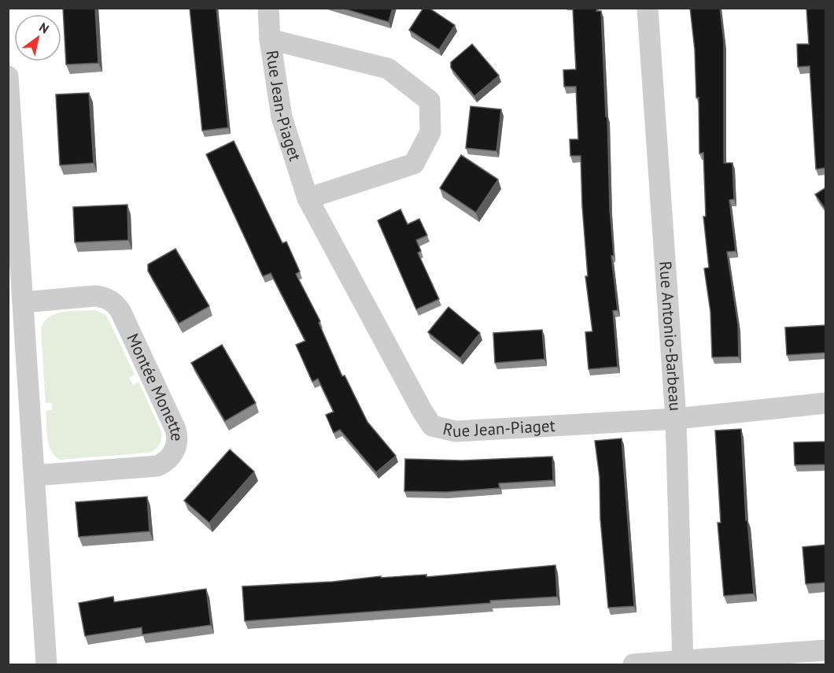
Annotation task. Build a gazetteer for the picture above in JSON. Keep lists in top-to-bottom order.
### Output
{
  "streets": {
    "street": ["Rue Jean-Piaget", "Rue Antonio-Barbeau", "Montée Monette"]
  },
  "crossings": [
    ["Rue Jean-Piaget", "Rue Antonio-Barbeau"]
  ],
  "north": "top right"
}
